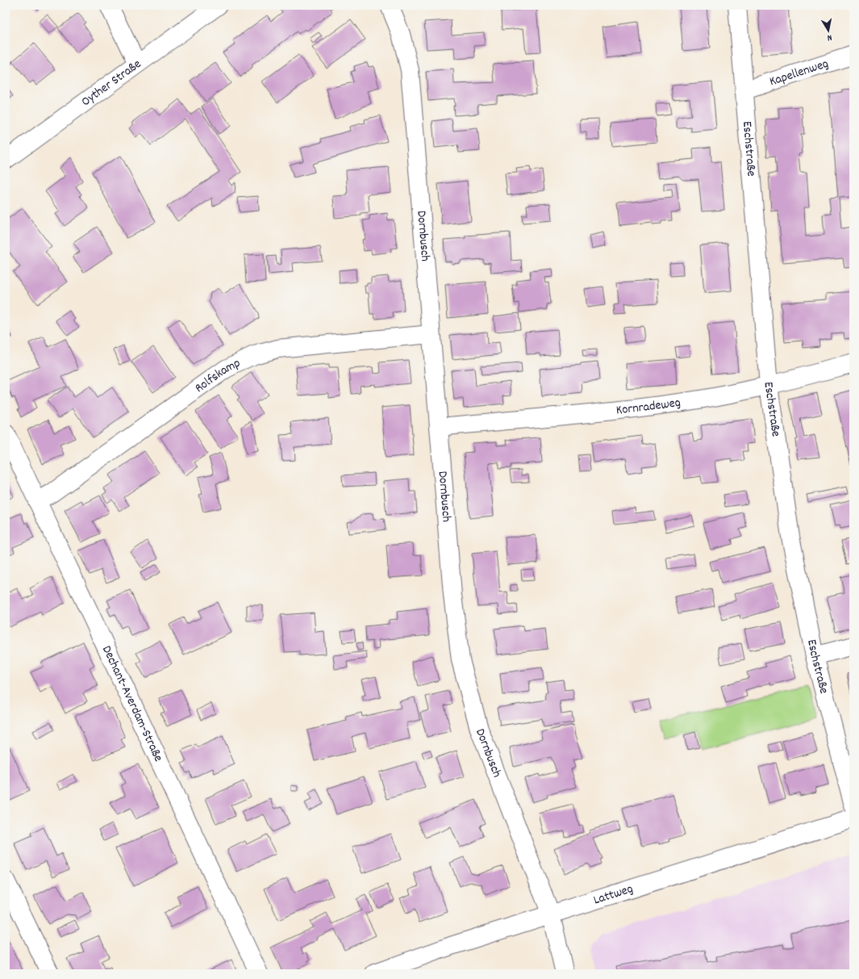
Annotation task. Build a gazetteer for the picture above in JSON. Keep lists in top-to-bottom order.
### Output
{
  "streets": {
    "street": [
      "Kapellenweg",
      "Oyther Straße",
      "Eschstraße",
      "Dornbusch",
      "Rolfskamp",
      "Kornradeweg",
      "Dechant-Averdam-Straße",
      "Lattweg"
    ]
  },
  "crossings": [
    ["Kapellenweg", "Eschstraße"],
    ["Eschstraße", "Kornradeweg"],
    ["Dornbusch", "Rolfskamp"],
    ["Dornbusch", "Kornradeweg"],
    ["Dornbusch", "Lattweg"],
    ["Rolfskamp", "Dechant-Averdam-Straße"]
  ],
  "north": "bottom"
}
